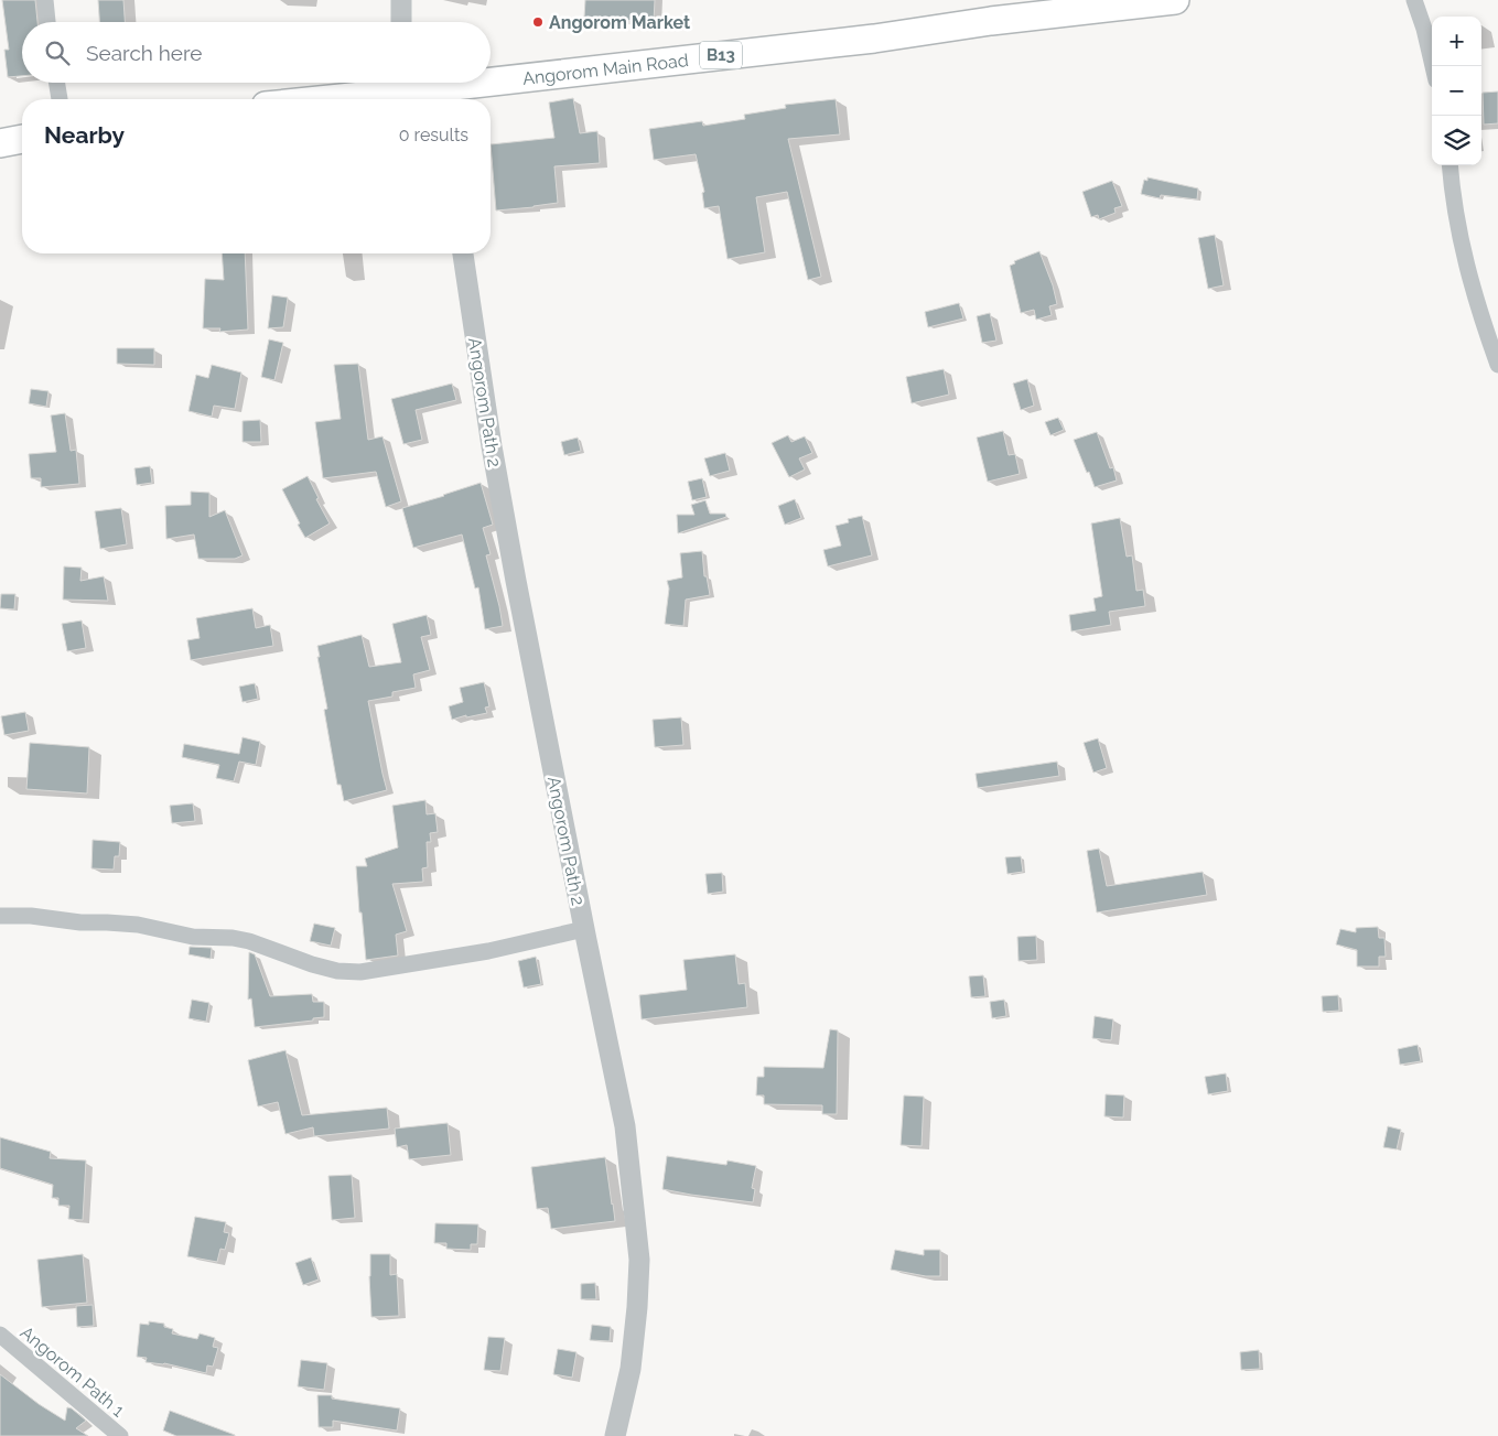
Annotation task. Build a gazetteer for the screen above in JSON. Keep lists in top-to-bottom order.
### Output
{
  "streets": {
    "highway": ["B13", "Angorom Main Road"],
    "street": ["Angorom Path 2", "Angorom Path 1"]
  },
  "places": ["Angorom Market"],
  "page": {
    "map_buttons": ["+", "−"],
    "search": "Search here",
    "heading": ["Nearby", "0 results"]
  }
}
